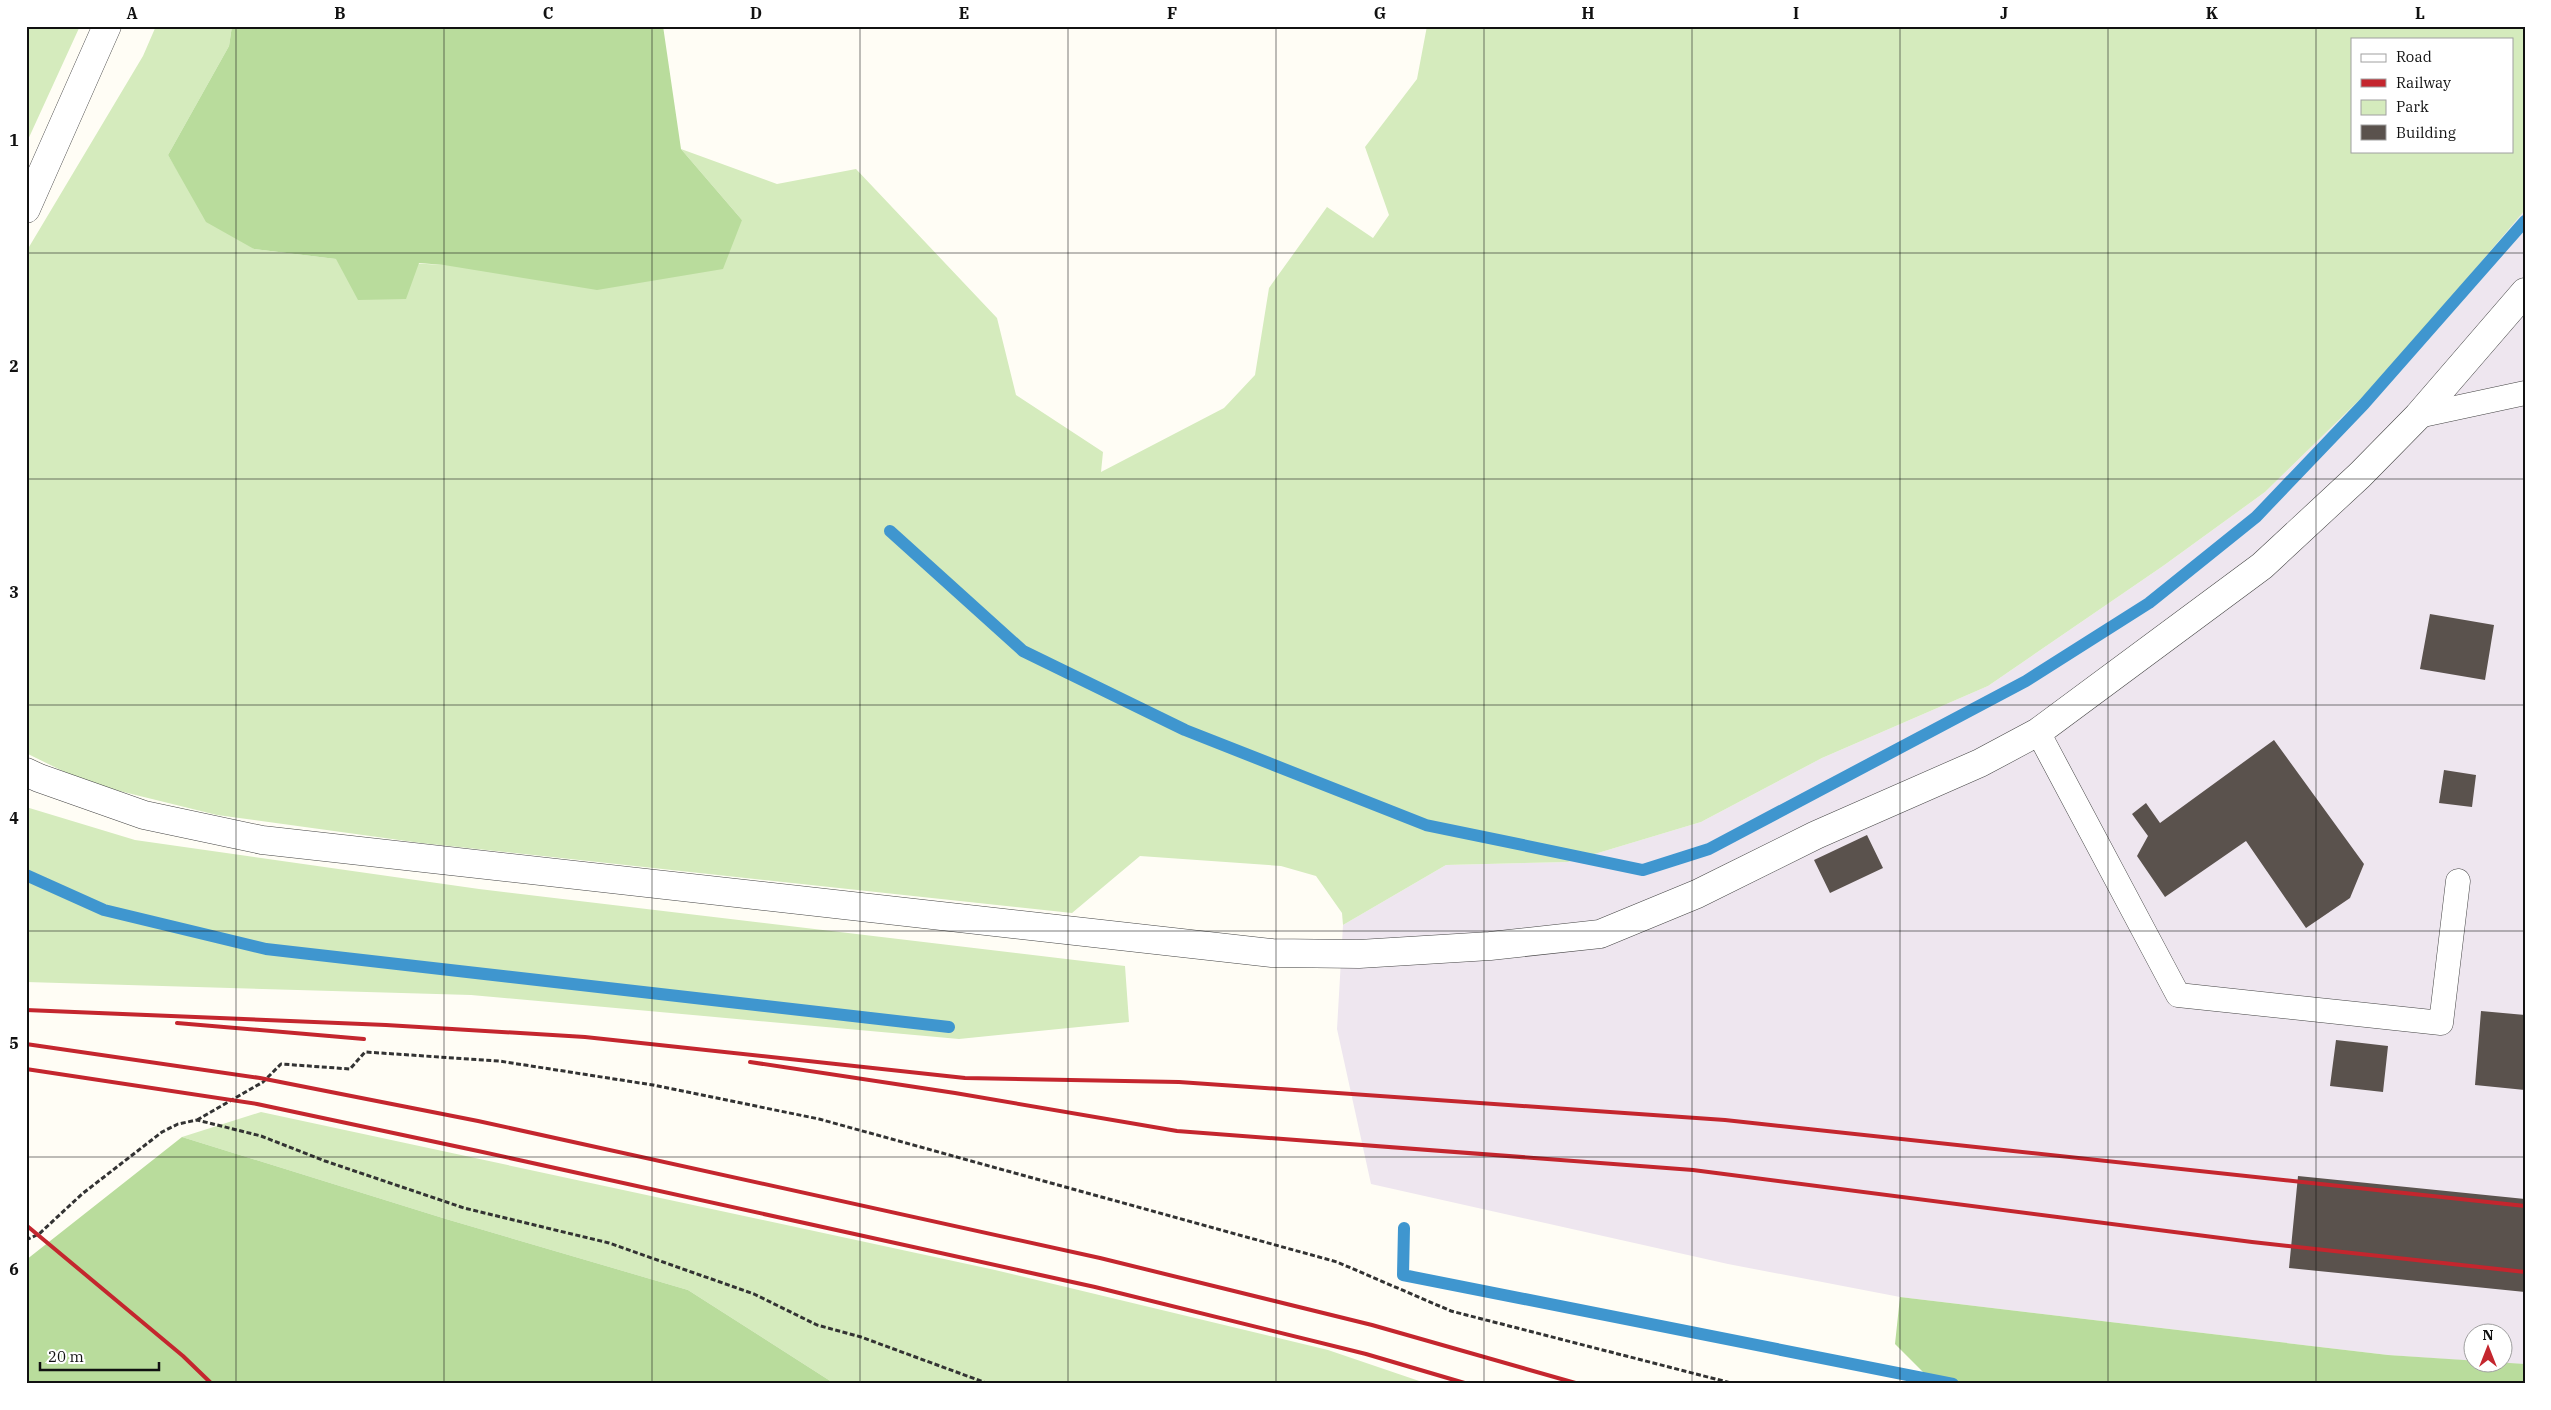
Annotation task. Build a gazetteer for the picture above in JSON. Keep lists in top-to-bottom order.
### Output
{
  "legend": [
    "Road",
    "Railway",
    "Park",
    "Building"
  ],
  "scale_bar": "20 m",
  "north": "top",
  "grid": {
    "columns": [
      "A",
      "B",
      "C",
      "D",
      "E",
      "F",
      "G",
      "H",
      "I",
      "J",
      "K",
      "L"
    ],
    "rows": [
      "1",
      "2",
      "3",
      "4",
      "5",
      "6"
    ]
  }
}
